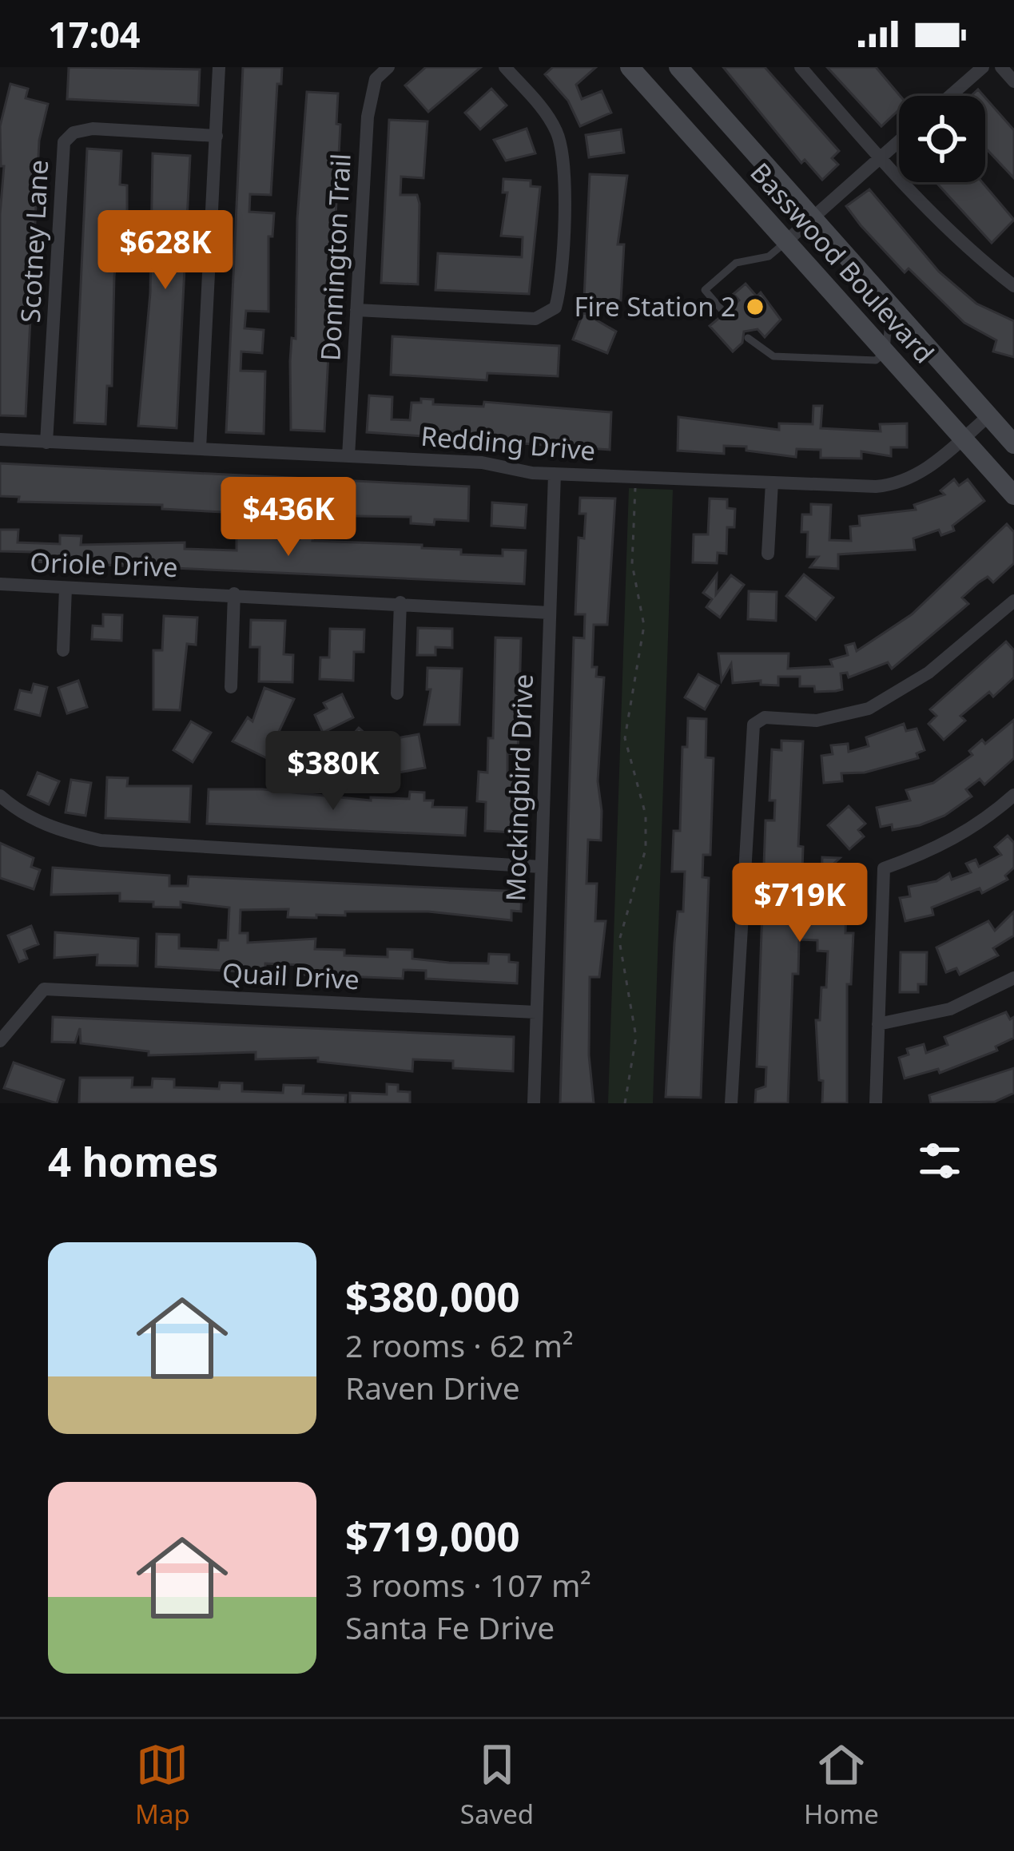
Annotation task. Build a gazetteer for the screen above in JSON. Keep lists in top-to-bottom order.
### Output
{
  "streets": {
    "main road": ["Basswood Boulevard"],
    "street": [
      "Scotney Lane",
      "Donnington Trail",
      "Redding Drive",
      "Oriole Drive",
      "Mockingbird Drive",
      "Quail Drive"
    ]
  },
  "crossings": [
    ["Scotney Lane", "Redding Drive"],
    ["Donnington Trail", "Redding Drive"],
    ["Basswood Boulevard", "Redding Drive"],
    ["Redding Drive", "Mockingbird Drive"],
    ["Oriole Drive", "Mockingbird Drive"],
    ["Mockingbird Drive", "Quail Drive"]
  ],
  "places": ["Fire Station 2"],
  "page": {
    "status": "17:04",
    "price": [
      "$628K",
      "$436K",
      "$380K",
      "$719K"
    ],
    "heading": "4 homes",
    "list": [
      {
        "name": "$380,000",
        "note": "2 rooms · 62 m² · Raven Drive"
      },
      {
        "name": "$719,000",
        "note": "3 rooms · 107 m² · Santa Fe Drive"
      }
    ],
    "tabs": ["Map", "Saved", "Home"]
  }
}
